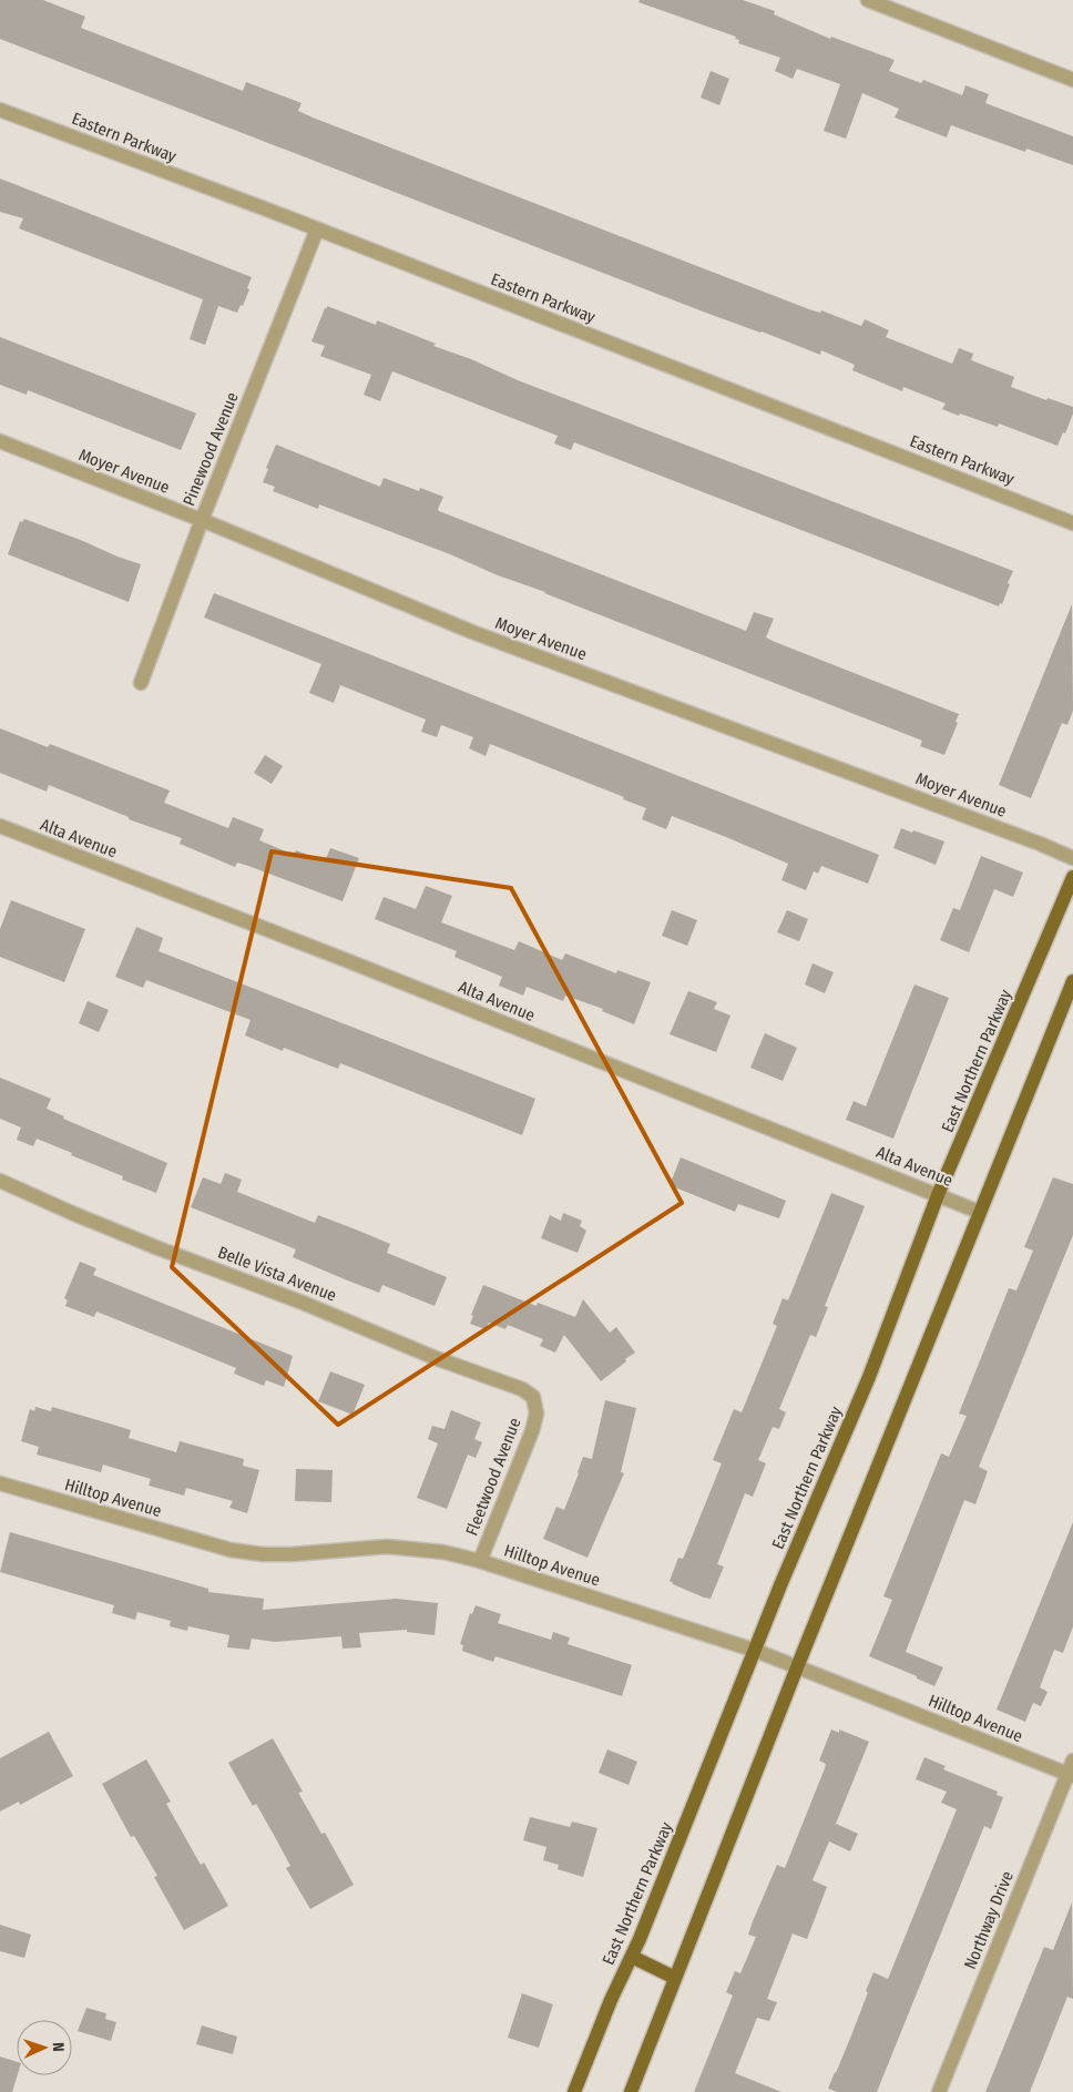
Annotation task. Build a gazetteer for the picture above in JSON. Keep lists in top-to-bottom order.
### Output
{
  "streets": {
    "main road": ["East Northern Parkway"],
    "street": [
      "Eastern Parkway",
      "Pinewood Avenue",
      "Moyer Avenue",
      "Alta Avenue",
      "Belle Vista Avenue",
      "Fleetwood Avenue",
      "Hilltop Avenue",
      "Northway Drive"
    ]
  },
  "crossings": [
    ["Eastern Parkway", "Pinewood Avenue"],
    ["Pinewood Avenue", "Moyer Avenue"],
    ["Alta Avenue", "East Northern Parkway"],
    ["East Northern Parkway", "Hilltop Avenue"],
    ["Belle Vista Avenue", "Fleetwood Avenue"],
    ["Fleetwood Avenue", "Hilltop Avenue"],
    ["Hilltop Avenue", "Northway Drive"]
  ],
  "north": "right"
}
